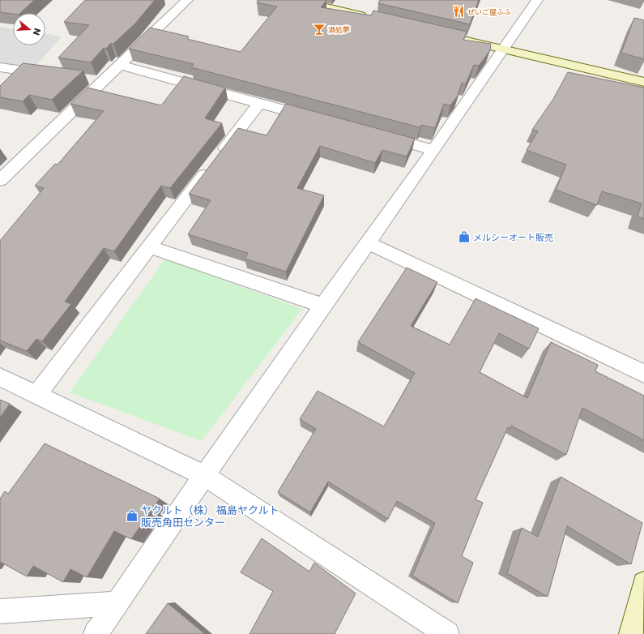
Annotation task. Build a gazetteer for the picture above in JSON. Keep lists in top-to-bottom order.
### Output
{
  "places": {
    "restaurant": ["ぜいご屋ふふ"],
    "bar": ["酒処夢"],
    "shop": ["メルシーオート販売", "ヤクルト（株） 福島ヤクルト 販売角田センター"]
  },
  "north": "right"
}
